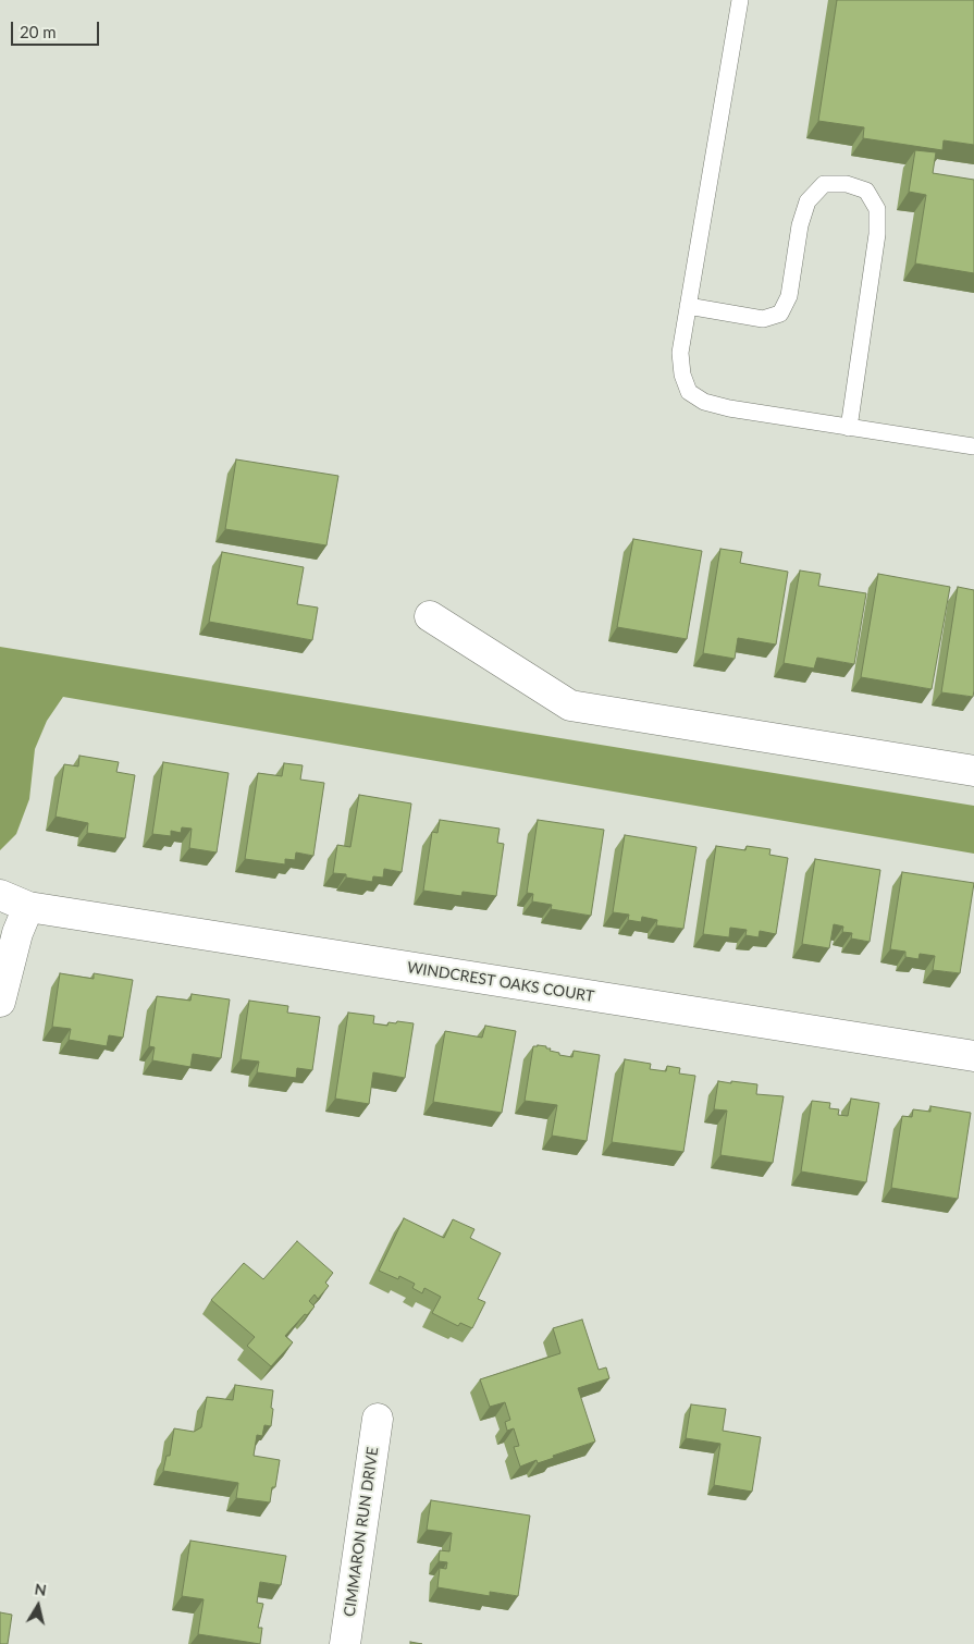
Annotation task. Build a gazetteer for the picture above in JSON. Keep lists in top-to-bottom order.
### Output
{
  "streets": {
    "street": ["WINDCREST OAKS COURT", "CIMMARON RUN DRIVE"]
  },
  "scale_bar": "20 m",
  "north": "top"
}
